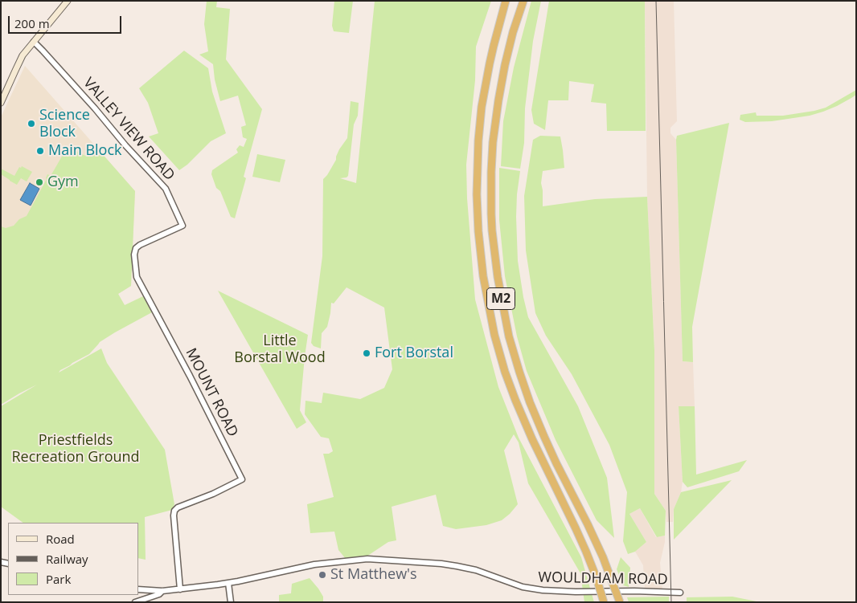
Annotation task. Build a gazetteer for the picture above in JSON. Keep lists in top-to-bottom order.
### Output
{
  "streets": {
    "highway": ["M2"],
    "street": ["VALLEY VIEW ROAD", "MOUNT ROAD", "WOULDHAM ROAD"]
  },
  "crossings": [
    ["VALLEY VIEW ROAD", "MOUNT ROAD"],
    ["MOUNT ROAD", "WOULDHAM ROAD"]
  ],
  "parks": ["Little Borstal Wood", "Priestfields Recreation Ground"],
  "places": [
    "Science Block",
    "Main Block",
    "Gym",
    "Fort Borstal",
    "St Matthew's"
  ],
  "legend": ["Road", "Railway", "Park"],
  "scale_bar": "200 m"
}
